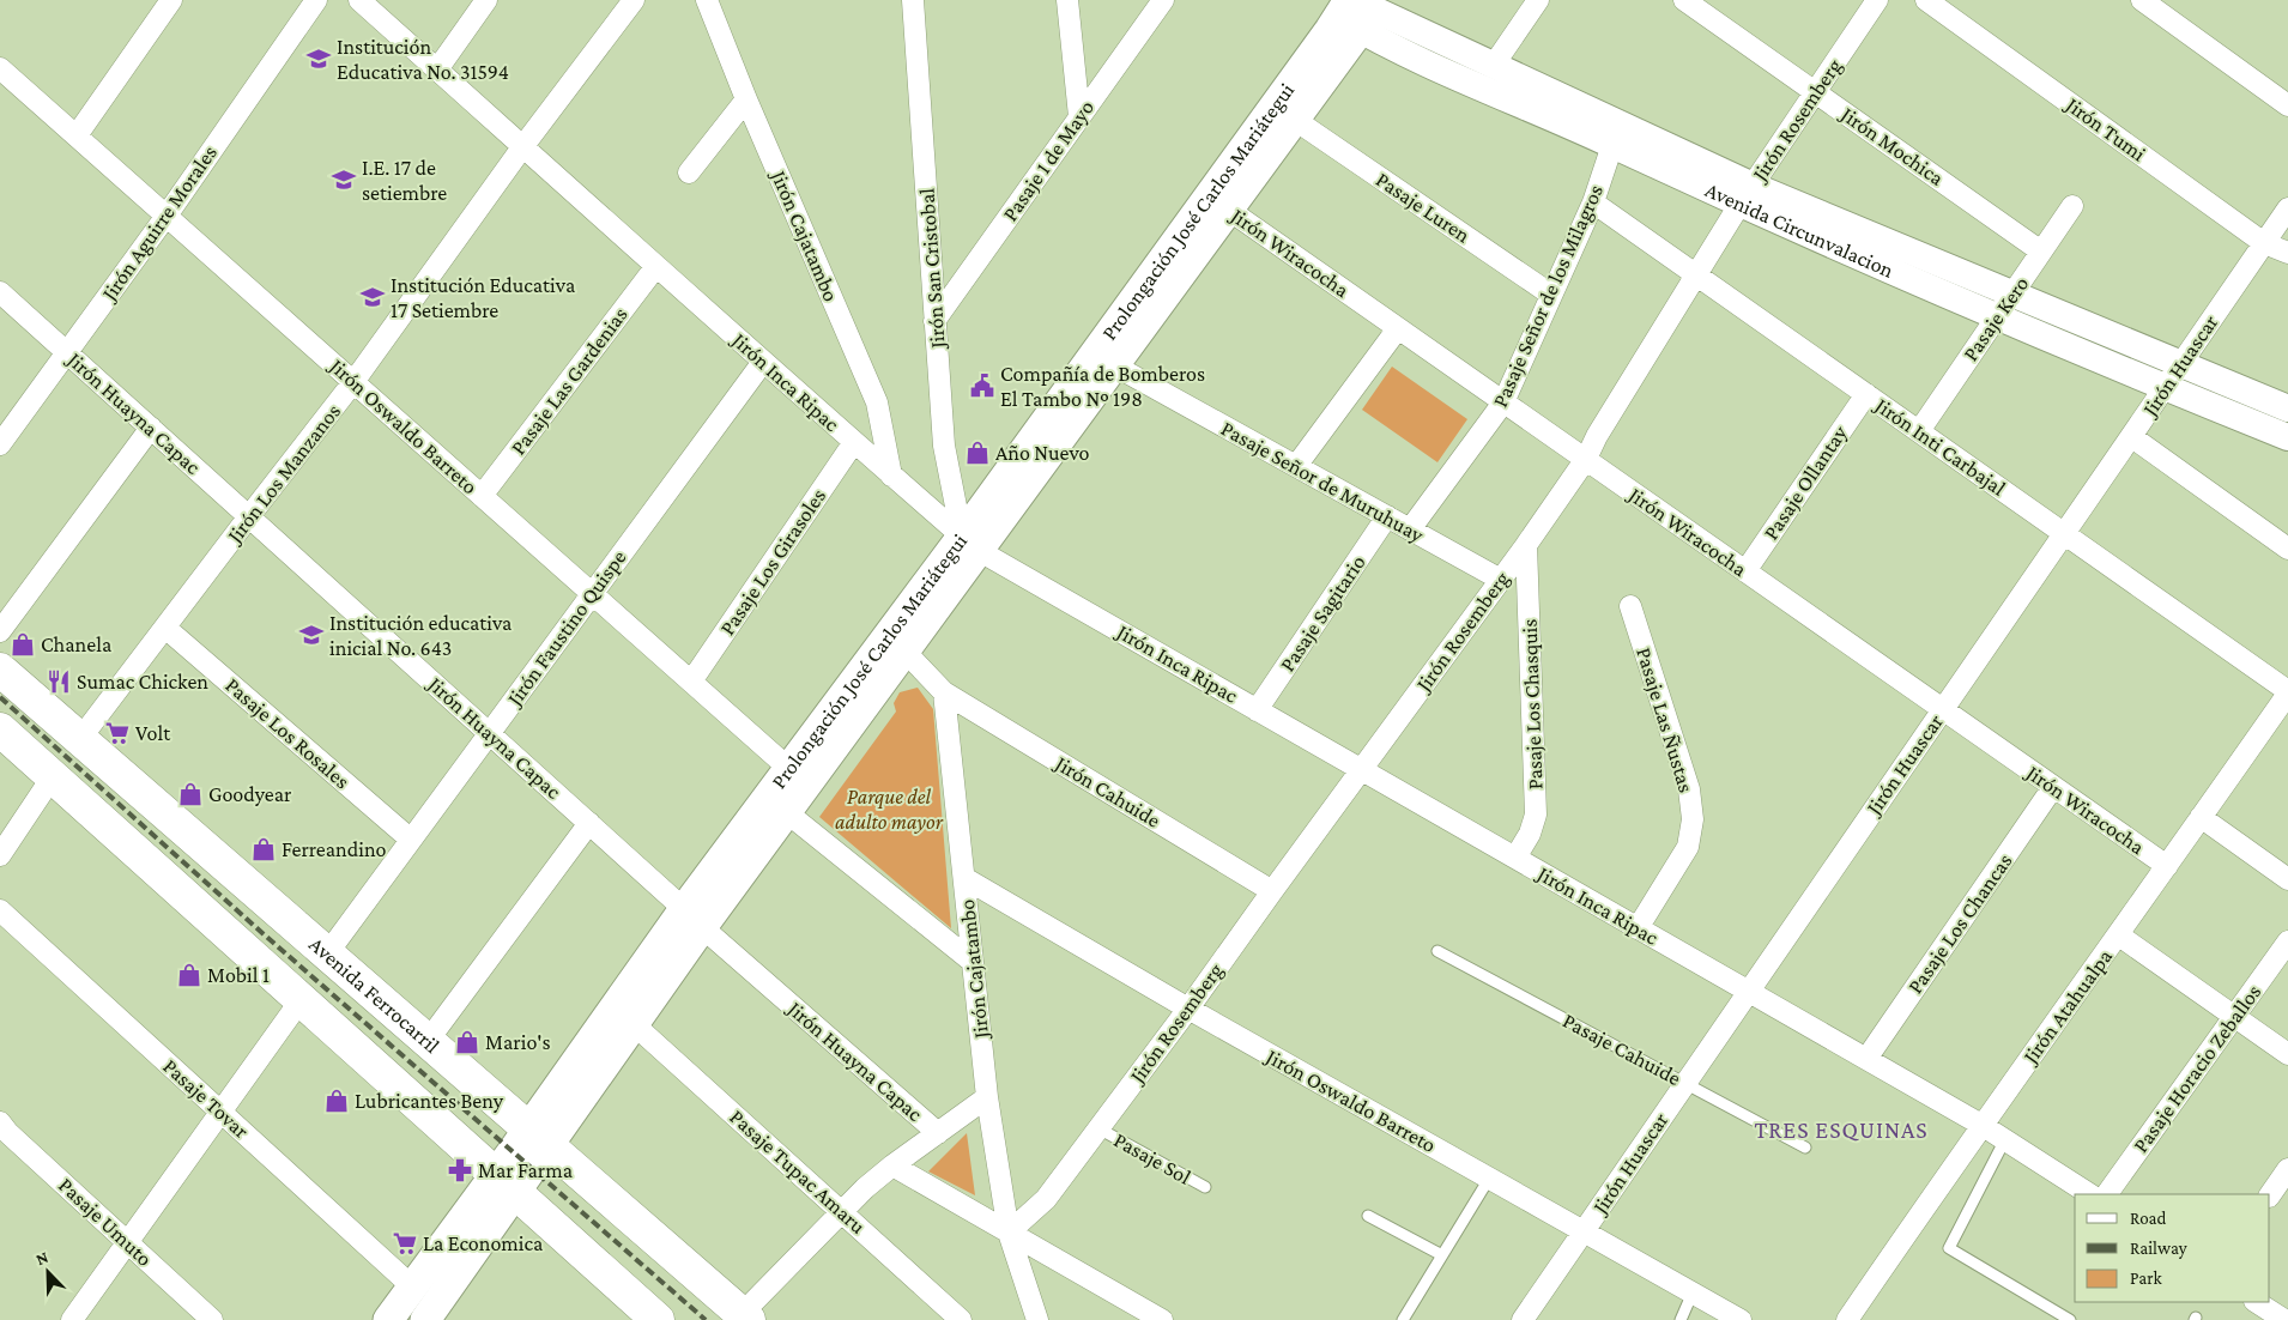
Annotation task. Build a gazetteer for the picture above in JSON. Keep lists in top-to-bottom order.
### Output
{
  "streets": {
    "main road": ["Prolongación José Carlos Mariátegui", "Avenida Ferrocarril"],
    "street": [
      "Jirón Rosemberg",
      "Jirón Tumi",
      "Jirón Mochica",
      "Pasaje 1 de Mayo",
      "Pasaje Luren",
      "Jirón Aguirre Morales",
      "Avenida Circunvalacion",
      "Jirón Cajatambo",
      "Jirón Wiracocha",
      "Jirón San Cristobal",
      "Pasaje Señor de los Milagros",
      "Pasaje Kero",
      "Jirón Huascar",
      "Pasaje Las Gardenias",
      "Jirón Inca Ripac",
      "Jirón Huayna Capac",
      "Jirón Oswaldo Barreto",
      "Jirón Inti Carbajal",
      "Jirón Los Manzanos",
      "Pasaje Señor de Muruhuay",
      "Pasaje Ollantay",
      "Pasaje Los Girasoles",
      "Pasaje Sagitario",
      "Jirón Faustino Quispe",
      "Pasaje Los Chasquis",
      "Pasaje Las Ñustas",
      "Pasaje Los Rosales",
      "Jirón Cahuide",
      "Pasaje Los Chancas",
      "Jirón Atahualpa",
      "Pasaje Horacio Zeballos",
      "Pasaje Tovar",
      "Pasaje Tupac Amaru",
      "Pasaje Umuto"
    ],
    "lane": ["Pasaje Cahuide", "Pasaje Sol"]
  },
  "crossings": [
    ["Jirón Rosemberg", "Jirón Mochica"],
    ["Jirón Rosemberg", "Avenida Circunvalacion"],
    ["Jirón Rosemberg", "Jirón Cajatambo"],
    ["Jirón Rosemberg", "Jirón Wiracocha"],
    ["Jirón Rosemberg", "Jirón Inca Ripac"],
    ["Jirón Rosemberg", "Jirón Oswaldo Barreto"],
    ["Jirón Rosemberg", "Jirón Inti Carbajal"],
    ["Jirón Rosemberg", "Pasaje Señor de Muruhuay"],
    ["Jirón Rosemberg", "Pasaje Los Chasquis"],
    ["Jirón Rosemberg", "Jirón Cahuide"],
    ["Jirón Rosemberg", "Pasaje Sol"],
    ["Jirón Tumi", "Jirón Huascar"],
    ["Jirón Mochica", "Pasaje Kero"],
    ["Pasaje 1 de Mayo", "Jirón San Cristobal"],
    ["Pasaje Luren", "Prolongación José Carlos Mariátegui"],
    ["Pasaje Luren", "Pasaje Señor de los Milagros"],
    ["Prolongación José Carlos Mariátegui", "Avenida Circunvalacion"],
    ["Prolongación José Carlos Mariátegui", "Jirón Wiracocha"],
    ["Prolongación José Carlos Mariátegui", "Jirón San Cristobal"],
    ["Prolongación José Carlos Mariátegui", "Jirón Inca Ripac"],
    ["Prolongación José Carlos Mariátegui", "Jirón Huayna Capac"],
    ["Prolongación José Carlos Mariátegui", "Jirón Oswaldo Barreto"],
    ["Prolongación José Carlos Mariátegui", "Pasaje Señor de Muruhuay"],
    ["Prolongación José Carlos Mariátegui", "Avenida Ferrocarril"],
    ["Prolongación José Carlos Mariátegui", "Pasaje Tovar"],
    ["Prolongación José Carlos Mariátegui", "Pasaje Tupac Amaru"],
    ["Jirón Aguirre Morales", "Jirón Huayna Capac"],
    ["Jirón Aguirre Morales", "Jirón Oswaldo Barreto"],
    ["Avenida Circunvalacion", "Pasaje Señor de los Milagros"],
    ["Avenida Circunvalacion", "Pasaje Kero"],
    ["Avenida Circunvalacion", "Jirón Huascar"],
    ["Jirón Cajatambo", "Jirón Inca Ripac"],
    ["Jirón Cajatambo", "Jirón Oswaldo Barreto"],
    ["Jirón Cajatambo", "Jirón Cahuide"],
    ["Jirón Wiracocha", "Pasaje Señor de los Milagros"],
    ["Jirón Wiracocha", "Jirón Huascar"],
    ["Jirón Wiracocha", "Pasaje Ollantay"],
    ["Jirón Wiracocha", "Pasaje Los Chancas"],
    ["Jirón Wiracocha", "Jirón Atahualpa"],
    ["Jirón San Cristobal", "Jirón Inca Ripac"],
    ["Pasaje Señor de los Milagros", "Jirón Inti Carbajal"],
    ["Pasaje Señor de los Milagros", "Pasaje Señor de Muruhuay"],
    ["Pasaje Kero", "Jirón Inti Carbajal"],
    ["Jirón Huascar", "Jirón Inca Ripac"],
    ["Jirón Huascar", "Jirón Oswaldo Barreto"],
    ["Jirón Huascar", "Jirón Inti Carbajal"],
    ["Jirón Huascar", "Pasaje Cahuide"],
    ["Pasaje Las Gardenias", "Jirón Inca Ripac"],
    ["Pasaje Las Gardenias", "Jirón Oswaldo Barreto"],
    ["Jirón Inca Ripac", "Jirón Los Manzanos"],
    ["Jirón Inca Ripac", "Pasaje Los Girasoles"],
    ["Jirón Inca Ripac", "Pasaje Sagitario"],
    ["Jirón Inca Ripac", "Jirón Faustino Quispe"],
    ["Jirón Inca Ripac", "Pasaje Los Chasquis"],
    ["Jirón Inca Ripac", "Pasaje Las Ñustas"],
    ["Jirón Inca Ripac", "Pasaje Los Chancas"],
    ["Jirón Inca Ripac", "Jirón Atahualpa"],
    ["Jirón Huayna Capac", "Jirón Los Manzanos"],
    ["Jirón Huayna Capac", "Jirón Faustino Quispe"],
    ["Jirón Oswaldo Barreto", "Jirón Los Manzanos"],
    ["Jirón Oswaldo Barreto", "Pasaje Los Girasoles"],
    ["Jirón Oswaldo Barreto", "Jirón Faustino Quispe"],
    ["Jirón Inti Carbajal", "Pasaje Ollantay"],
    ["Jirón Inti Carbajal", "Jirón Atahualpa"],
    ["Jirón Los Manzanos", "Pasaje Los Rosales"],
    ["Jirón Los Manzanos", "Avenida Ferrocarril"],
    ["Pasaje Señor de Muruhuay", "Pasaje Sagitario"],
    ["Jirón Faustino Quispe", "Pasaje Los Rosales"],
    ["Jirón Faustino Quispe", "Avenida Ferrocarril"]
  ],
  "districts": ["TRES ESQUINAS"],
  "parks": ["Parque del adulto mayor"],
  "places": {
    "school or university": [
      "Institución Educativa No. 31594",
      "I.E. 17 de setiembre",
      "Institución Educativa 17 Setiembre",
      "Institución educativa inicial No. 643"
    ],
    "public building": ["Compañía de Bomberos El Tambo Nº 198"],
    "shop": [
      "Año Nuevo",
      "Chanela",
      "Goodyear",
      "Ferreandino",
      "Mobil 1",
      "Mario's",
      "Lubricantes Beny"
    ],
    "restaurant": ["Sumac Chicken"],
    "supermarket": ["Volt", "La Economica"],
    "pharmacy": ["Mar Farma"]
  },
  "legend": ["Road", "Railway", "Park"],
  "north": "top left"
}
